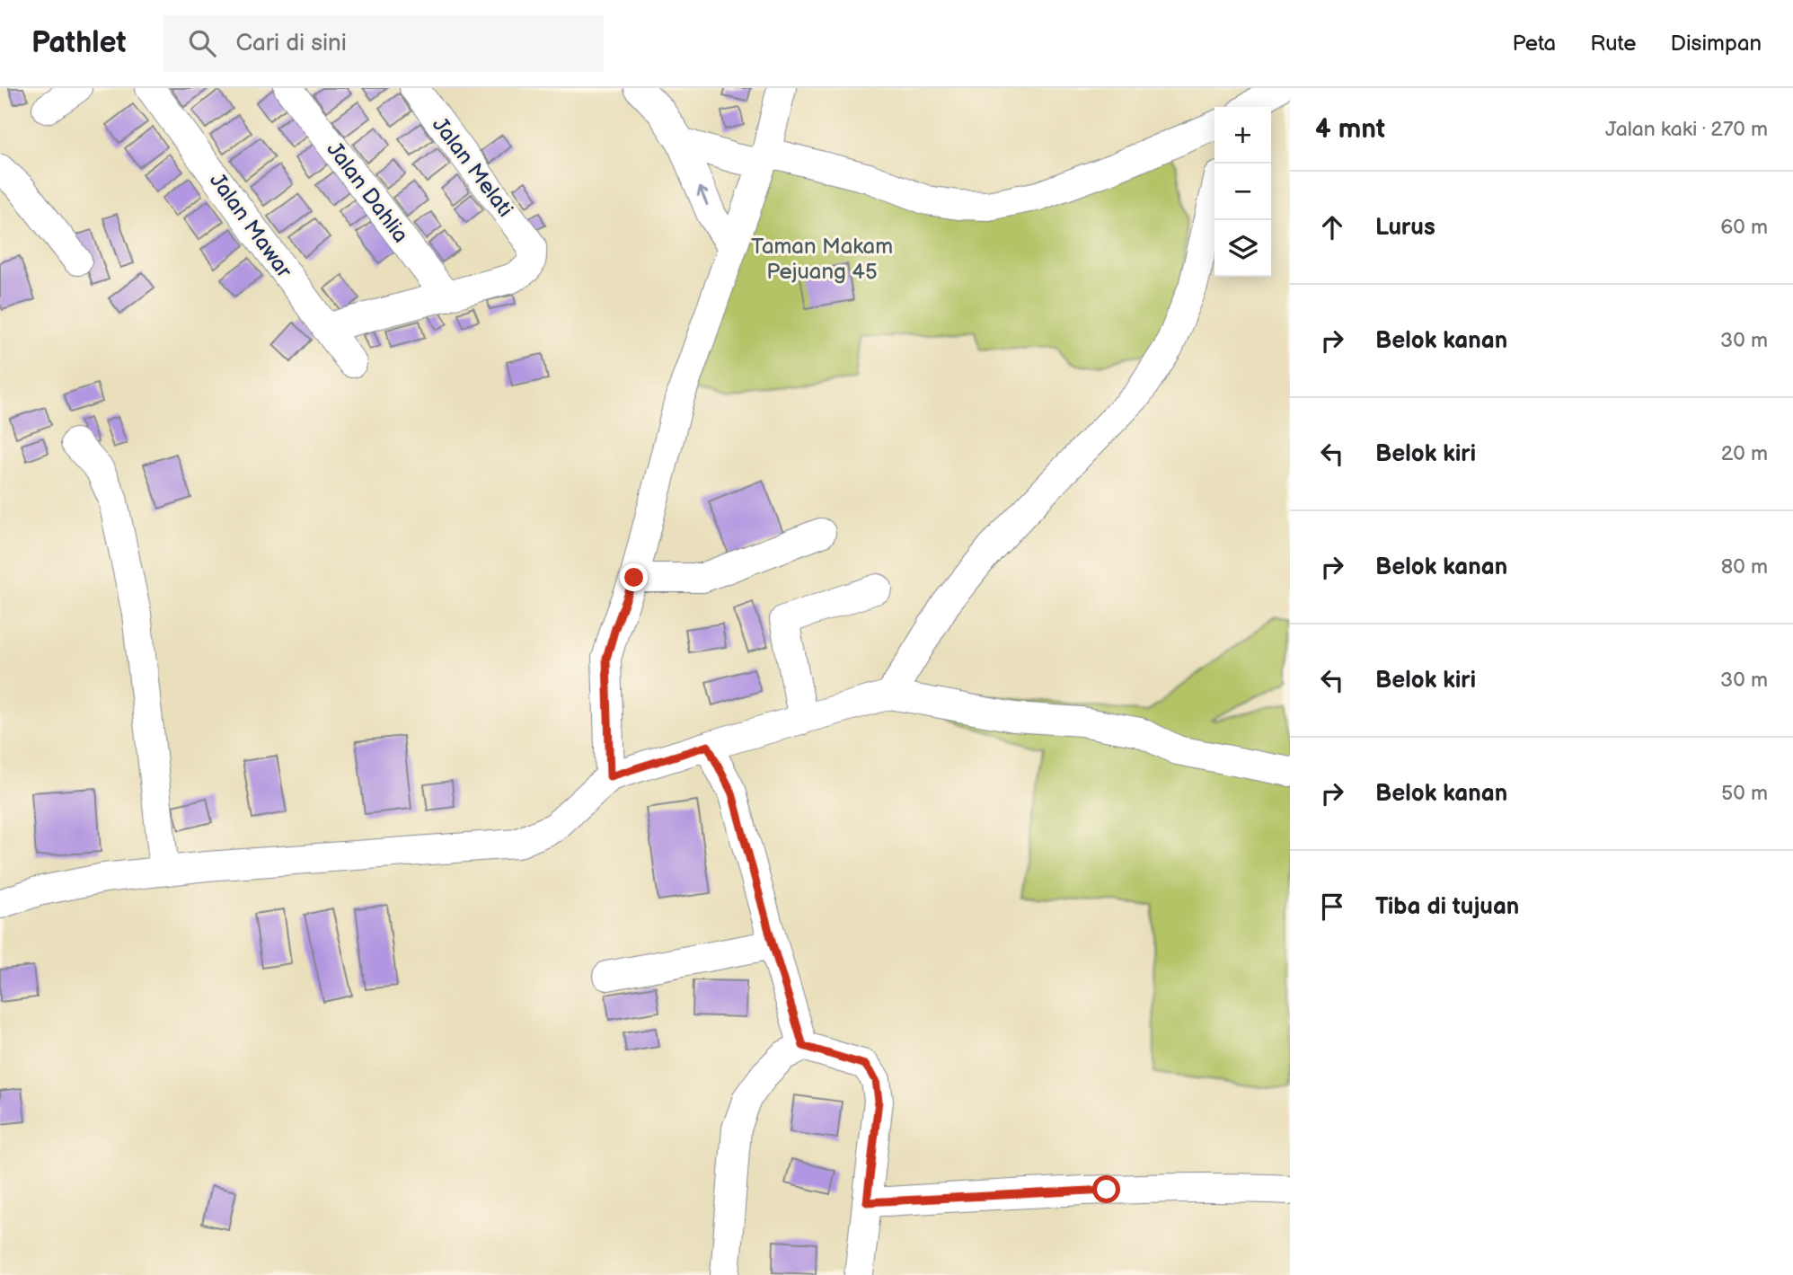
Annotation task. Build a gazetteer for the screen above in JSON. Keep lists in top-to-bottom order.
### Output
{
  "streets": {
    "street": ["Jalan Melati", "Jalan Dahlia", "Jalan Mawar"]
  },
  "crossings": [
    ["Jalan Melati", "Jalan Dahlia"]
  ],
  "parks": ["Taman Makam Pejuang 45"],
  "page": {
    "header": "Pathlet",
    "search": "Cari di sini",
    "nav": ["Peta", "Rute", "Disimpan"],
    "heading": ["4 mnt", "Jalan kaki · 270 m"],
    "map_buttons": ["+", "−"],
    "list": [
      ["Lurus", "60 m"],
      ["Belok kanan", "30 m"],
      ["Belok kiri", "20 m"],
      ["Belok kanan", "80 m"],
      ["Belok kiri", "30 m"],
      ["Belok kanan", "50 m"],
      "Tiba di tujuan"
    ]
  }
}
